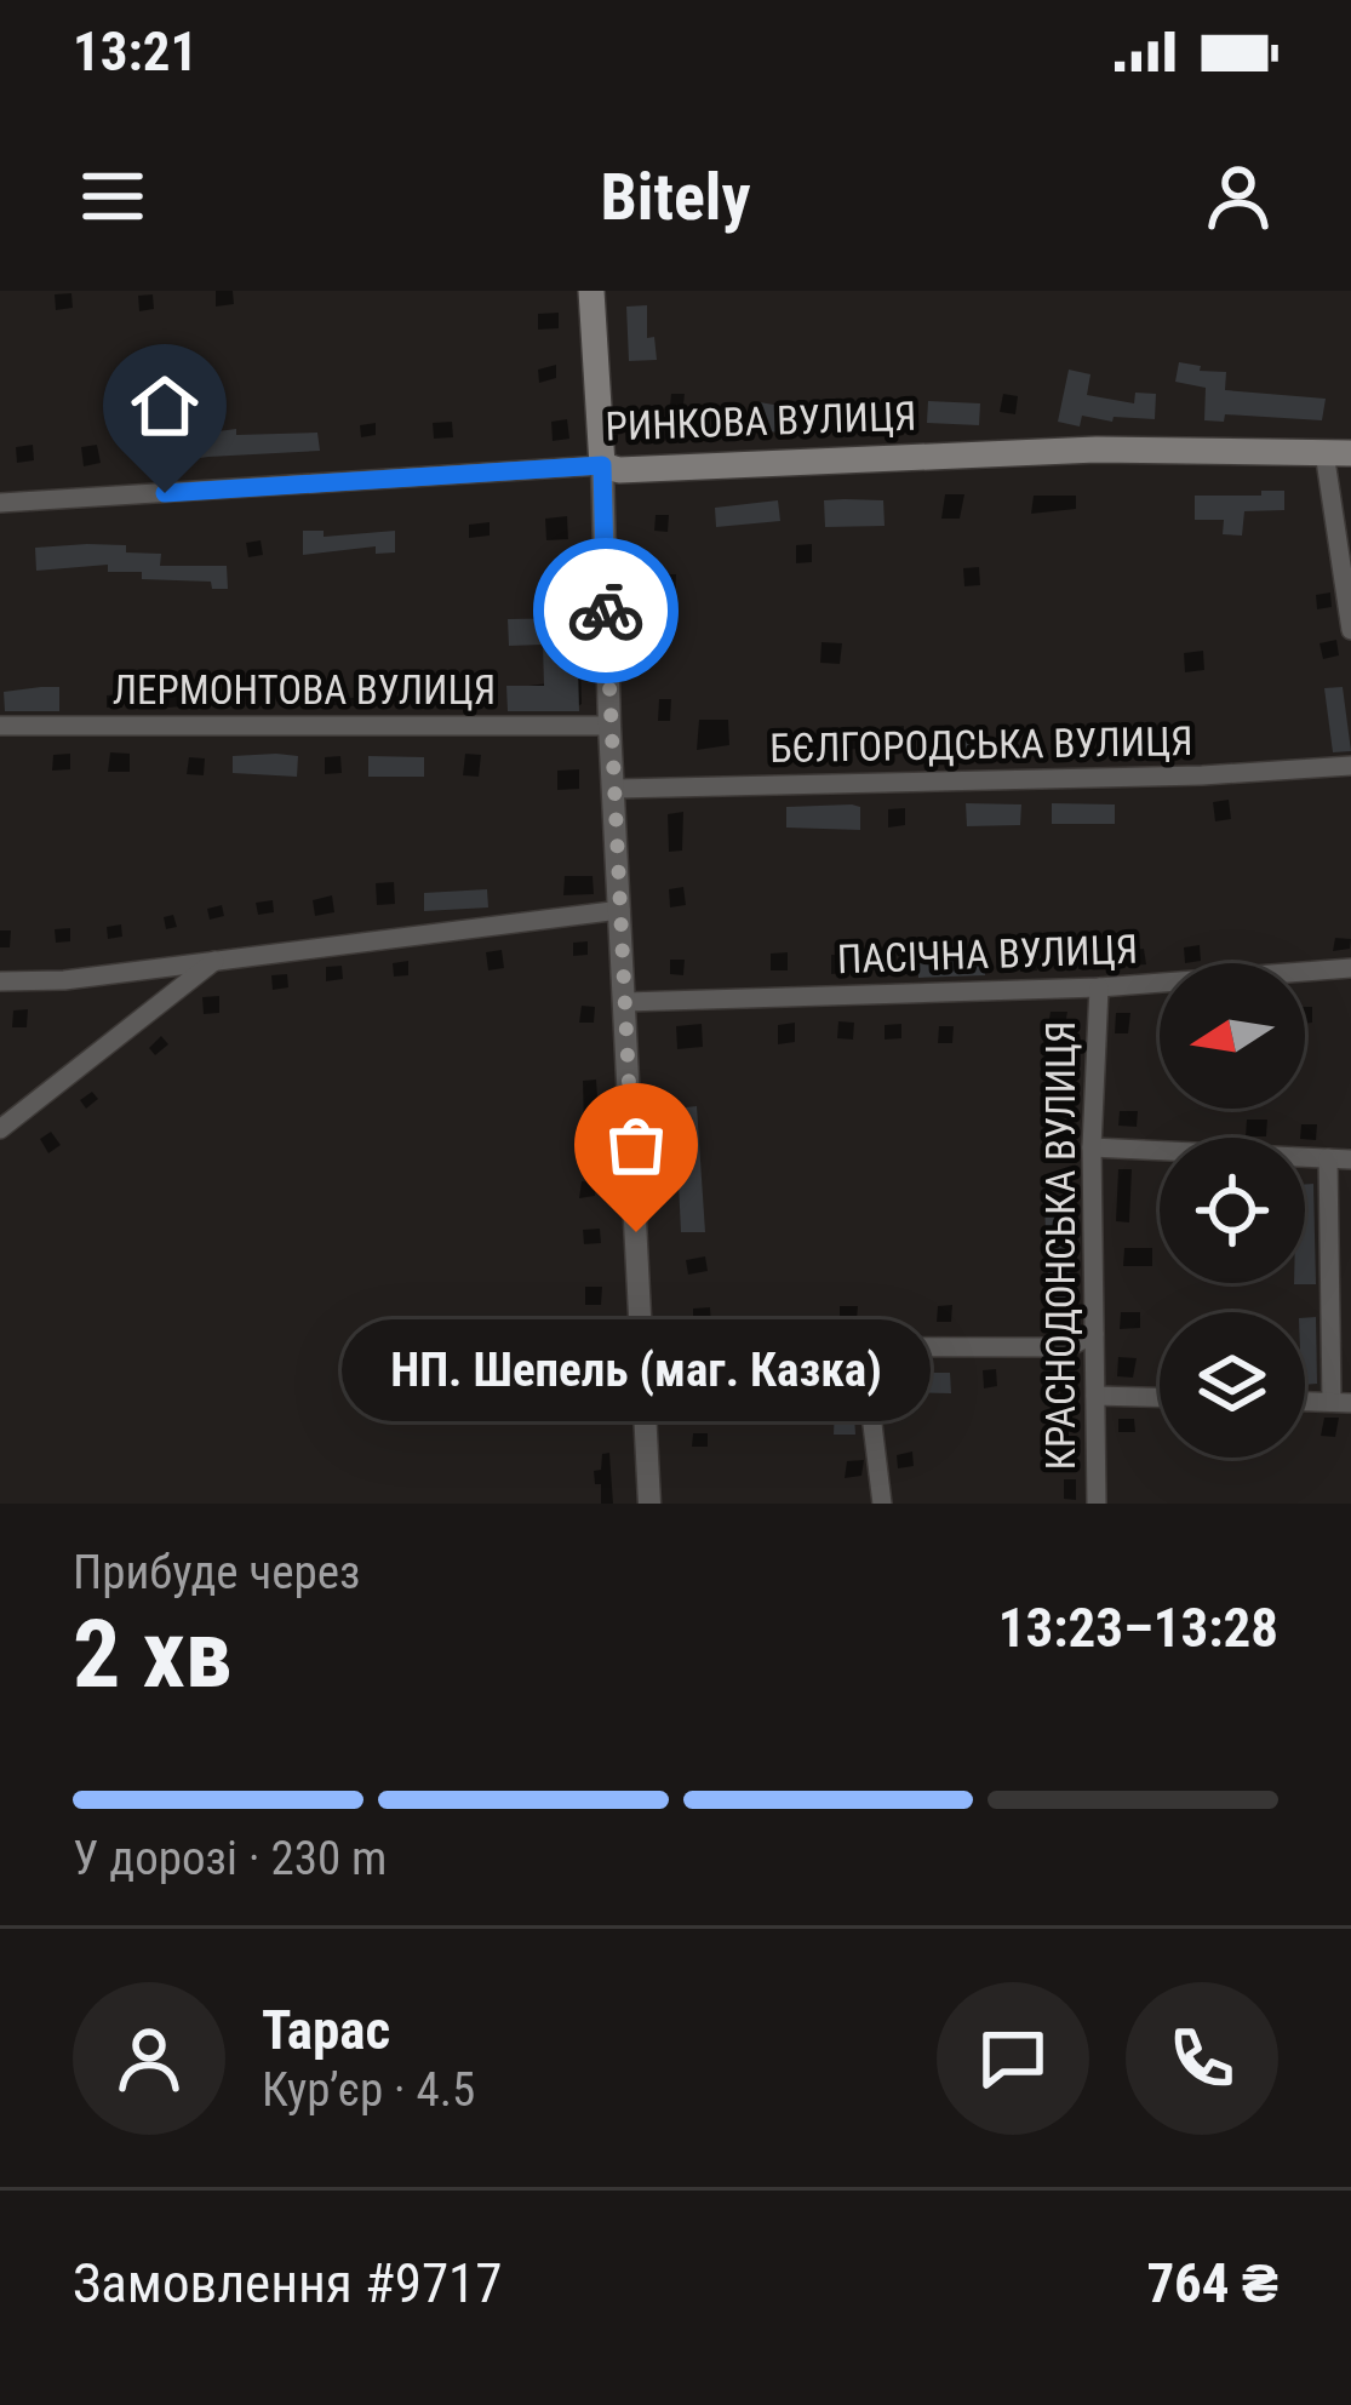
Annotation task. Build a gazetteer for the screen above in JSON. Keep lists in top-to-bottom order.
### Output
{
  "streets": {
    "main road": ["РИНКОВА ВУЛИЦЯ"],
    "street": [
      "ЛЕРМОНТОВА ВУЛИЦЯ",
      "БЄЛГОРОДСЬКА ВУЛИЦЯ",
      "ПАСІЧНА ВУЛИЦЯ",
      "КРАСНОДОНСЬКА ВУЛИЦЯ"
    ]
  },
  "crossings": [
    ["ПАСІЧНА ВУЛИЦЯ", "КРАСНОДОНСЬКА ВУЛИЦЯ"]
  ],
  "places": ["НП. Шепель (маг. Казка)"],
  "north": "left",
  "page": {
    "status": "13:21",
    "header": "Bitely",
    "bubble": "НП. Шепель (маг. Казка)",
    "heading": ["2 хв", "Прибуде через", "13:23–13:28"],
    "panel": [
      "Тарас",
      "Кур’єр · 4.5",
      "Замовлення #9717",
      "764 ₴"
    ],
    "bar": "У дорозі · 230 m"
  }
}
